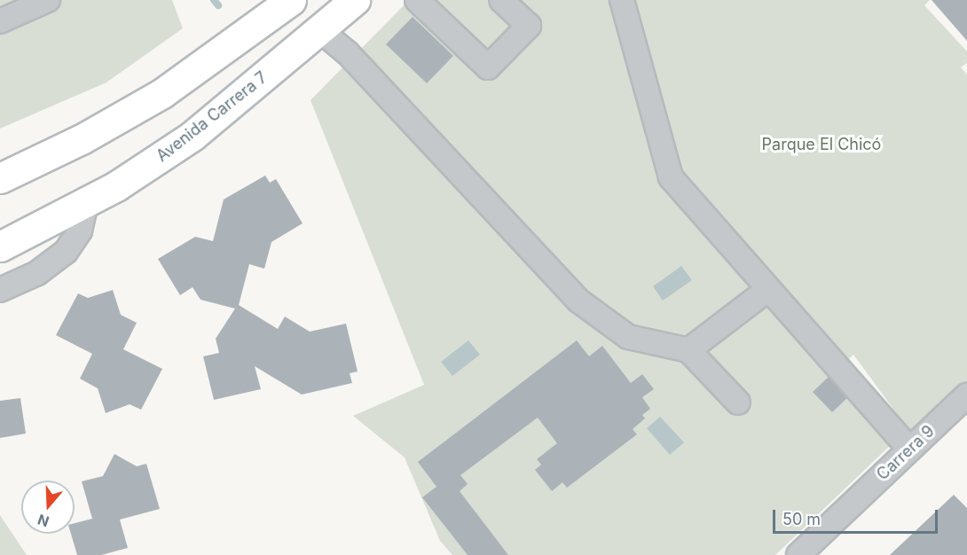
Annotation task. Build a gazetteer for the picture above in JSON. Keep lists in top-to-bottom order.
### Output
{
  "streets": {
    "main road": ["Avenida Carrera 7"],
    "street": ["Carrera 9"]
  },
  "parks": ["Parque El Chicó"],
  "scale_bar": "50 m",
  "north": "bottom"
}
